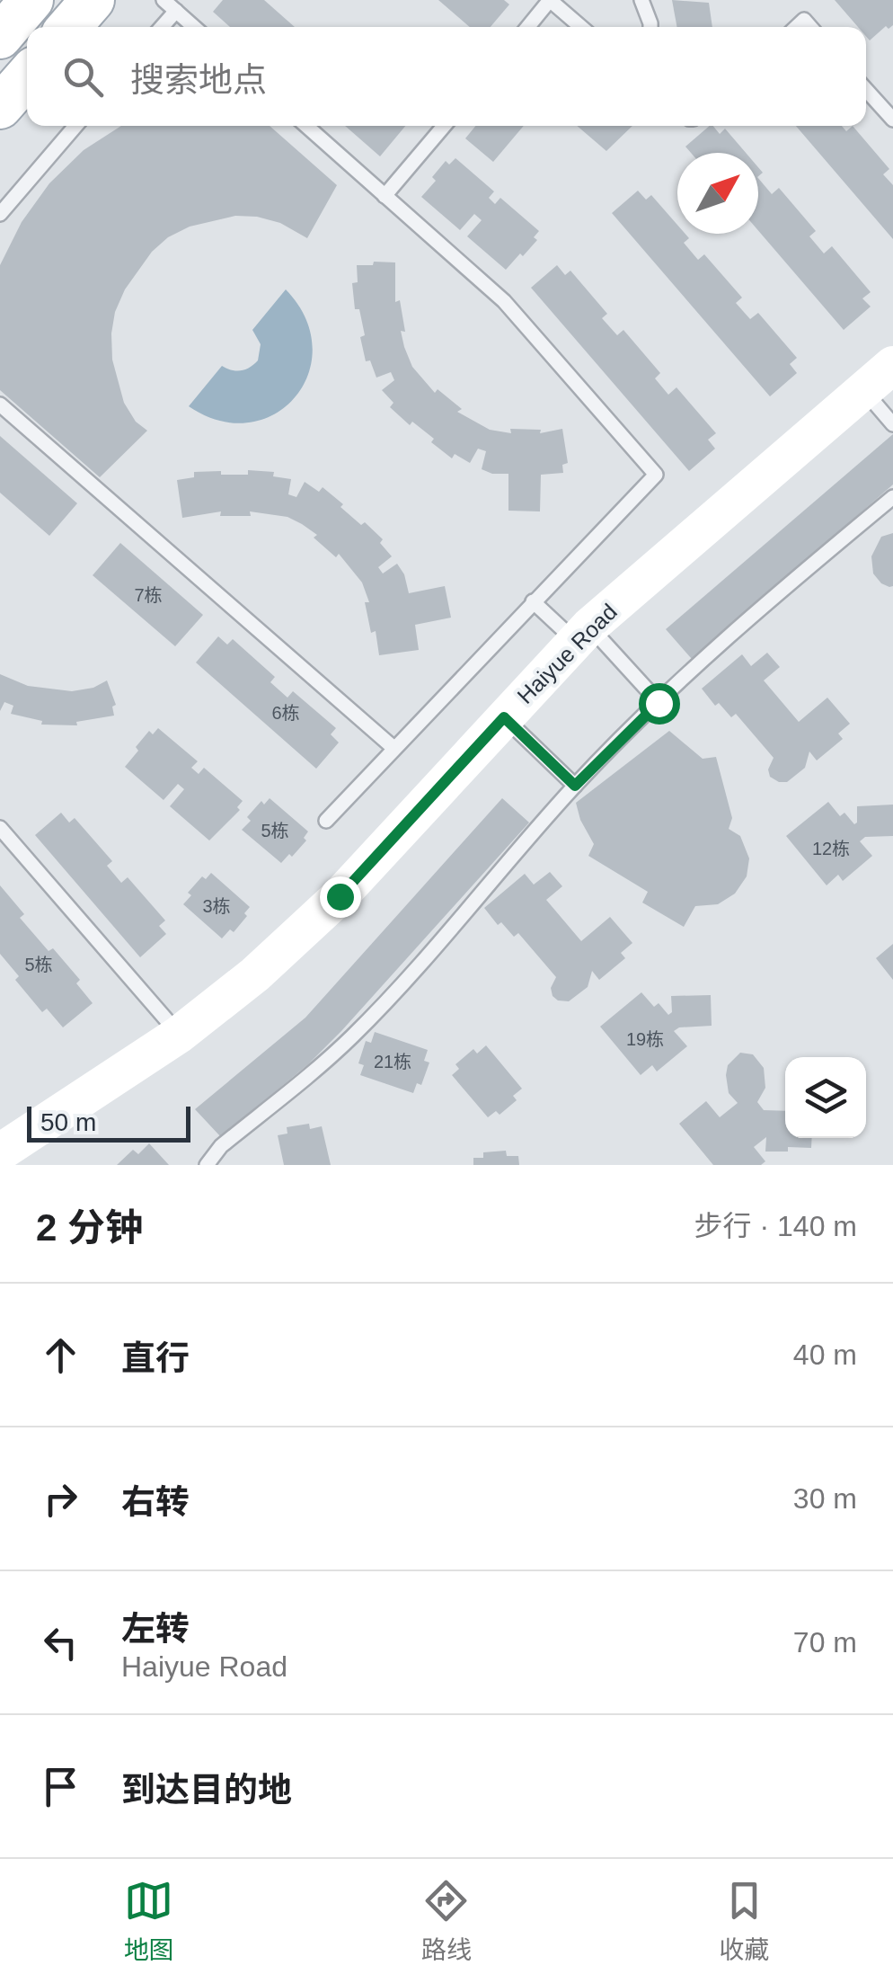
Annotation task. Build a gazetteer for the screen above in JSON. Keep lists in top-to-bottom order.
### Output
{
  "streets": {
    "street": ["Haiyue Road"]
  },
  "house_numbers": [
    "7栋",
    "6栋",
    "5栋",
    "12栋",
    "3栋",
    "5栋",
    "19栋",
    "21栋"
  ],
  "scale_bar": "50 m",
  "north": "top right",
  "page": {
    "search": "搜索地点",
    "scale": "50 m",
    "heading": ["2 分钟", "步行 · 140 m"],
    "list": [
      ["直行", "40 m"],
      ["右转", "30 m"],
      ["左转", "Haiyue Road", "70 m"],
      "到达目的地"
    ],
    "nav": ["地图", "路线", "收藏"]
  }
}
